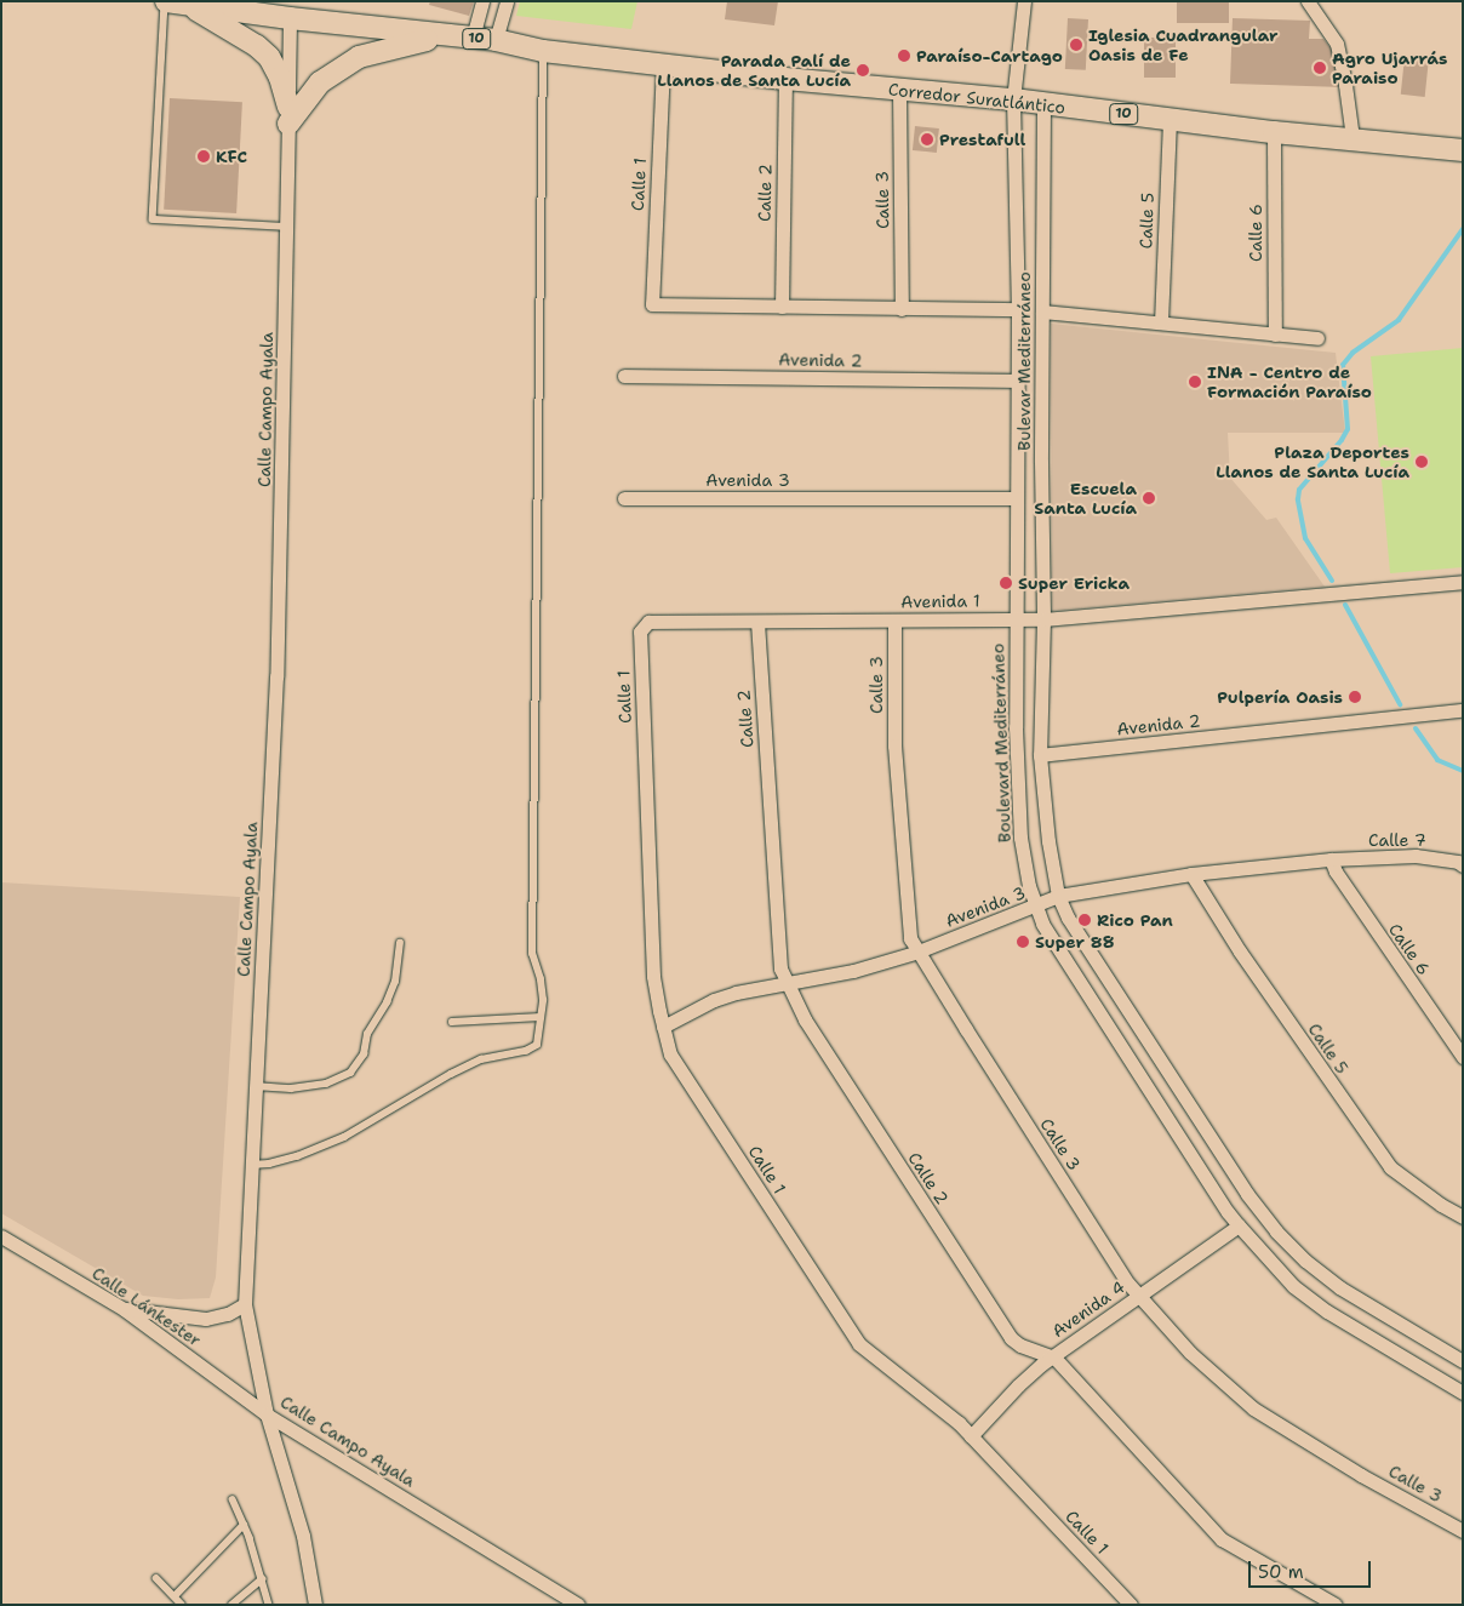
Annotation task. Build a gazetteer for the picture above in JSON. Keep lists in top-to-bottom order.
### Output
{
  "streets": {
    "main road": ["10", "Corredor Suratlántico"],
    "street": [
      "Calle 1",
      "Calle 2",
      "Calle 3",
      "Calle 5",
      "Calle 6",
      "Avenida 2",
      "Bulevar Mediterráneo",
      "Calle Campo Ayala",
      "Avenida 3",
      "Avenida 1",
      "Boulevard Mediterráneo",
      "Calle 7",
      "Calle Lánkester",
      "Avenida 4"
    ]
  },
  "crossings": [
    ["Corredor Suratlántico", "Calle 1"],
    ["Corredor Suratlántico", "Calle 2"],
    ["Corredor Suratlántico", "Calle 3"],
    ["Corredor Suratlántico", "Calle 5"],
    ["Corredor Suratlántico", "Calle 6"],
    ["Corredor Suratlántico", "Bulevar Mediterráneo"],
    ["Corredor Suratlántico", "Calle Campo Ayala"],
    ["Corredor Suratlántico", "Boulevard Mediterráneo"],
    ["Calle 1", "Calle 2"],
    ["Calle 1", "Avenida 3"],
    ["Calle 1", "Avenida 1"],
    ["Calle 1", "Avenida 4"],
    ["Calle 2", "Avenida 3"],
    ["Calle 2", "Avenida 1"],
    ["Calle 2", "Avenida 4"],
    ["Calle 3", "Avenida 3"],
    ["Calle 3", "Avenida 1"],
    ["Calle 3", "Avenida 4"],
    ["Calle 5", "Avenida 3"],
    ["Calle 6", "Avenida 3"],
    ["Calle 6", "Calle 7"],
    ["Avenida 2", "Boulevard Mediterráneo"],
    ["Bulevar Mediterráneo", "Avenida 1"],
    ["Calle Campo Ayala", "Calle Lánkester"],
    ["Avenida 3", "Boulevard Mediterráneo"],
    ["Avenida 3", "Calle 7"],
    ["Avenida 1", "Boulevard Mediterráneo"],
    ["Boulevard Mediterráneo", "Avenida 4"]
  ],
  "places": [
    "Iglesia Cuadrangular Oasis de Fe",
    "Paraíso-Cartago",
    "Agro Ujarrás Paraiso",
    "Parada Palí de Llanos de Santa Lucía",
    "Prestafull",
    "KFC",
    "INA - Centro de Formación Paraíso",
    "Plaza Deportes Llanos de Santa Lucía",
    "Escuela Santa Lucía",
    "Super Ericka",
    "Pulpería Oasis",
    "Rico Pan",
    "Super 88"
  ],
  "scale_bar": "50 m"
}
